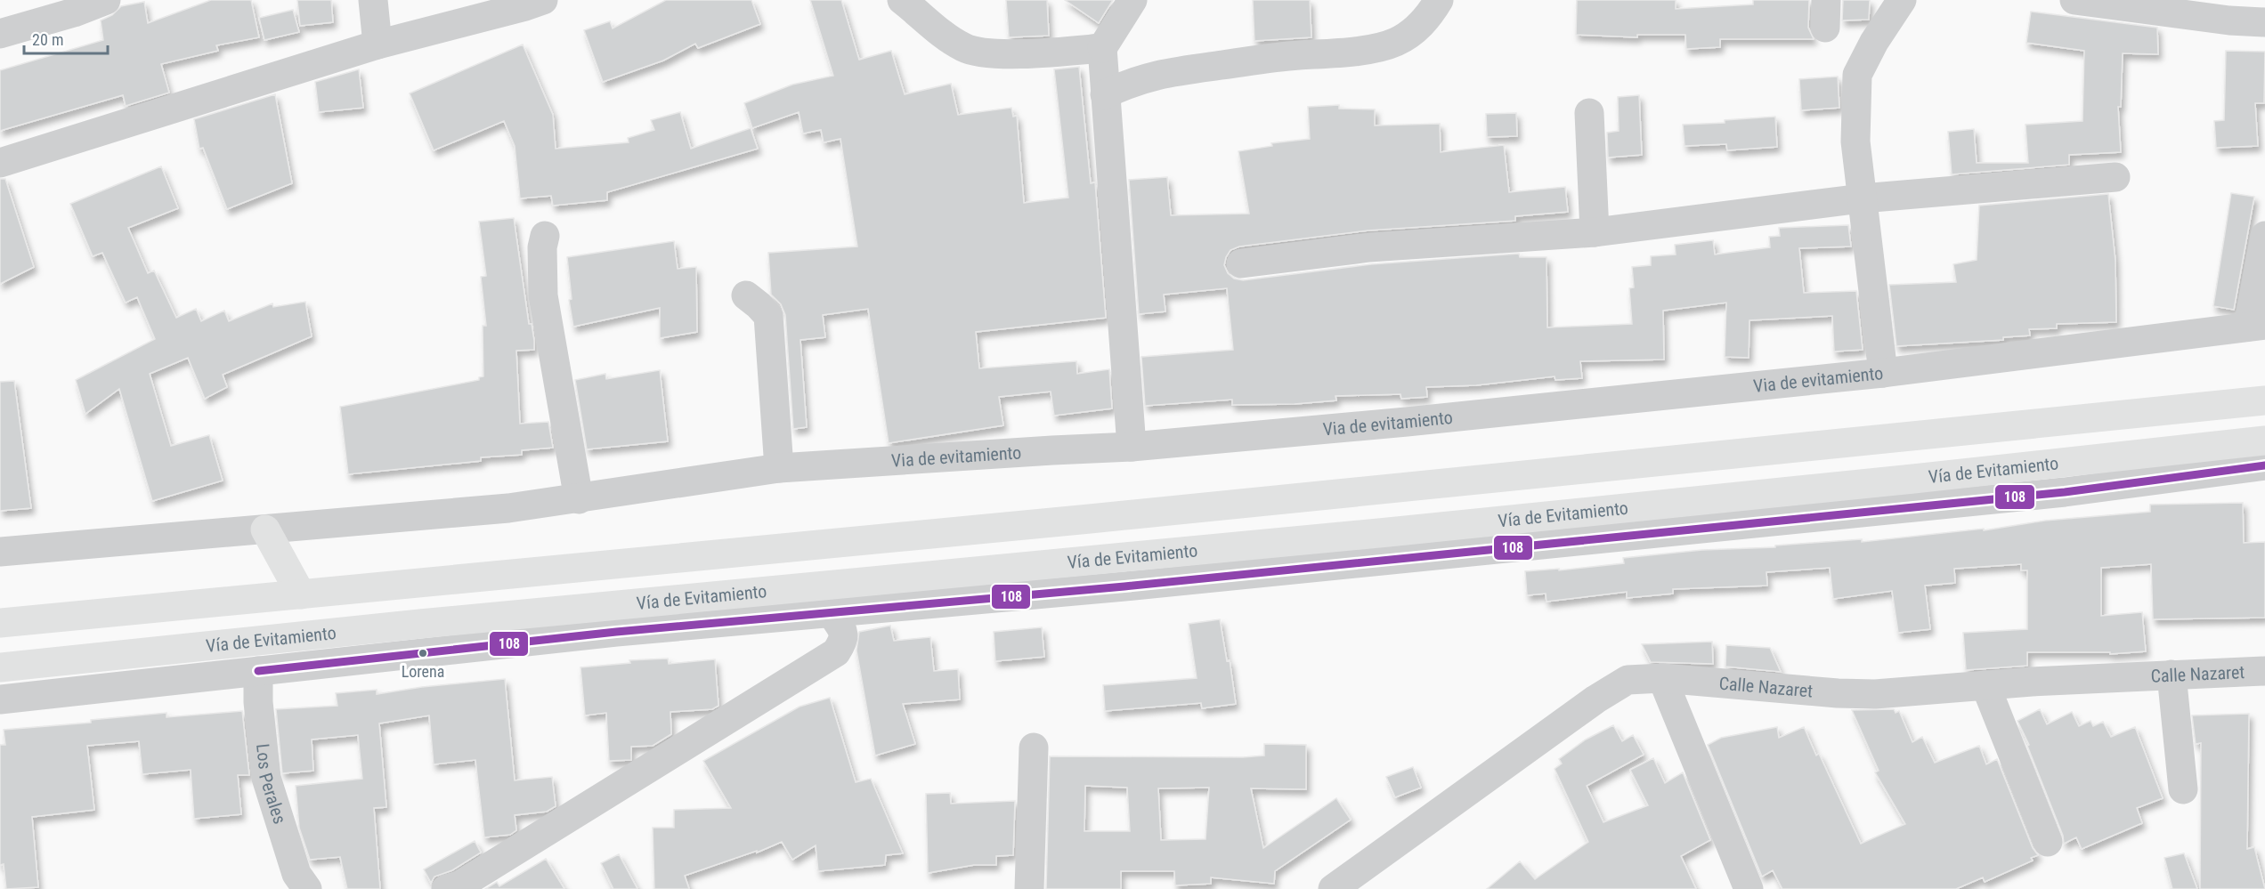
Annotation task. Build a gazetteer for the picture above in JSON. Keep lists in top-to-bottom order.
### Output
{
  "streets": {
    "highway": ["Vía de Evitamiento"],
    "street": ["Via de evitamiento", "Calle Nazaret", "Los Perales"]
  },
  "places": ["Lorena"],
  "lines": ["transit line 108"],
  "scale_bar": "20 m"
}
